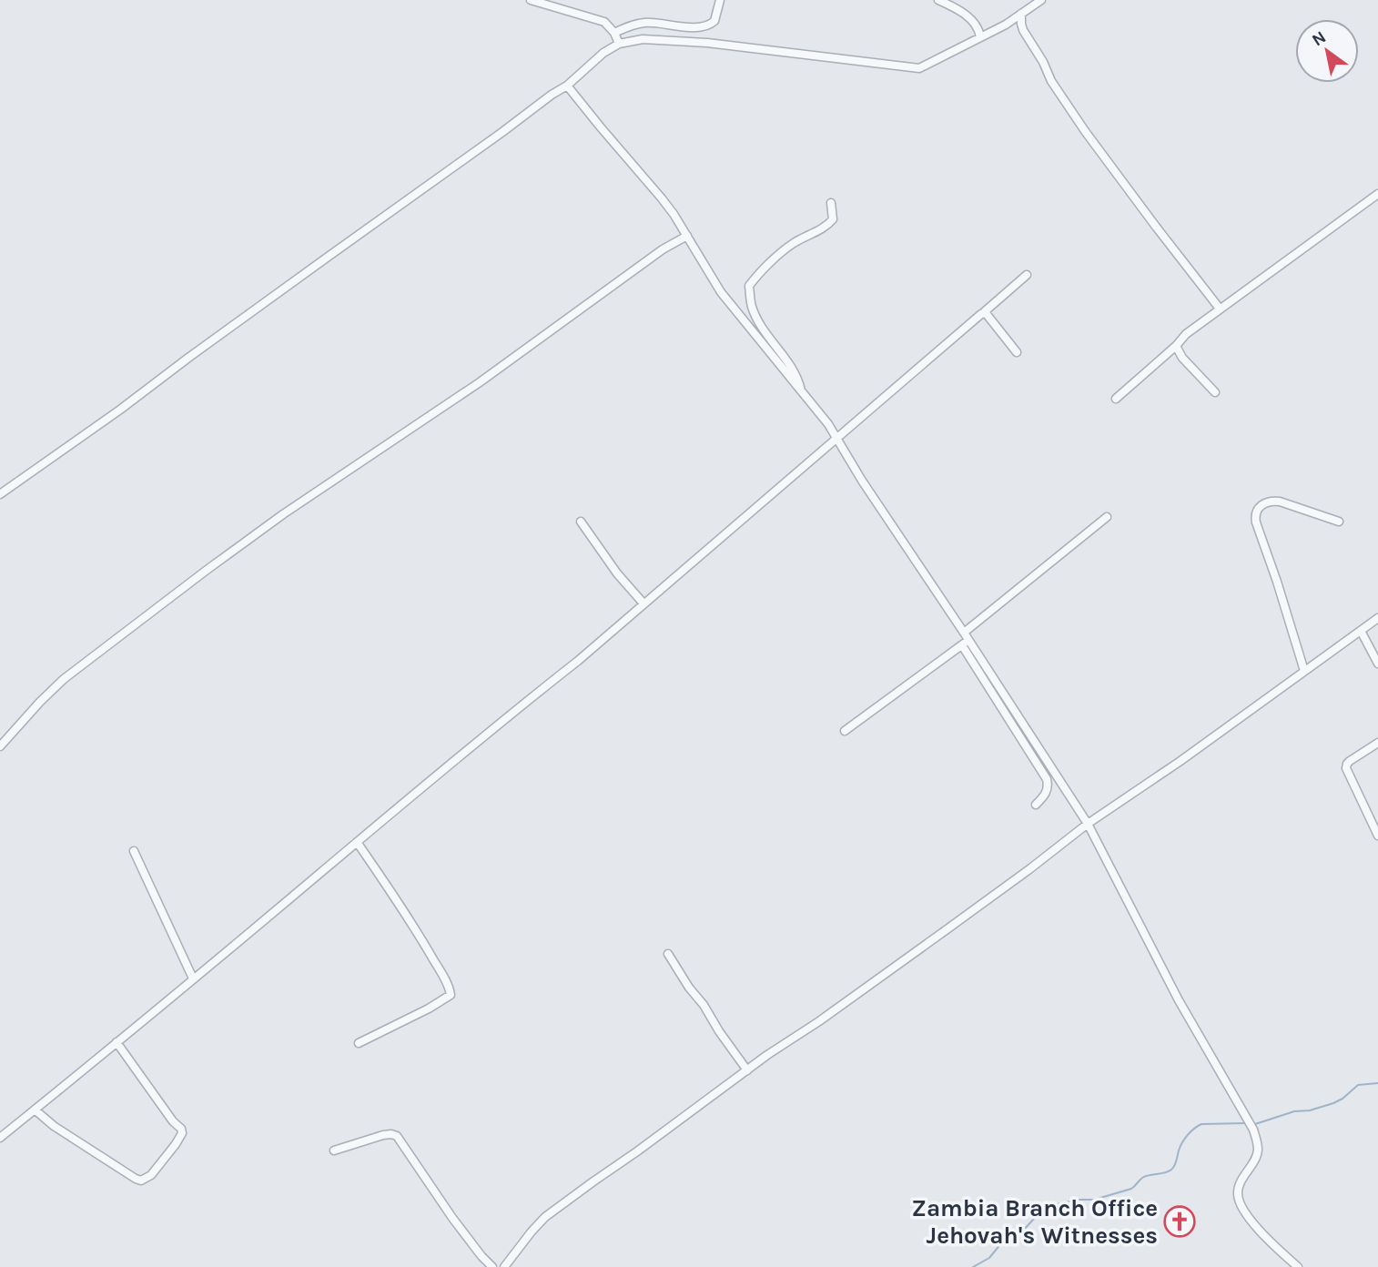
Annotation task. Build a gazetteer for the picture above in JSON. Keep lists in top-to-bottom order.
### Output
{
  "places": {
    "church": ["Zambia Branch Office Jehovah's Witnesses"]
  },
  "north": "top left"
}
